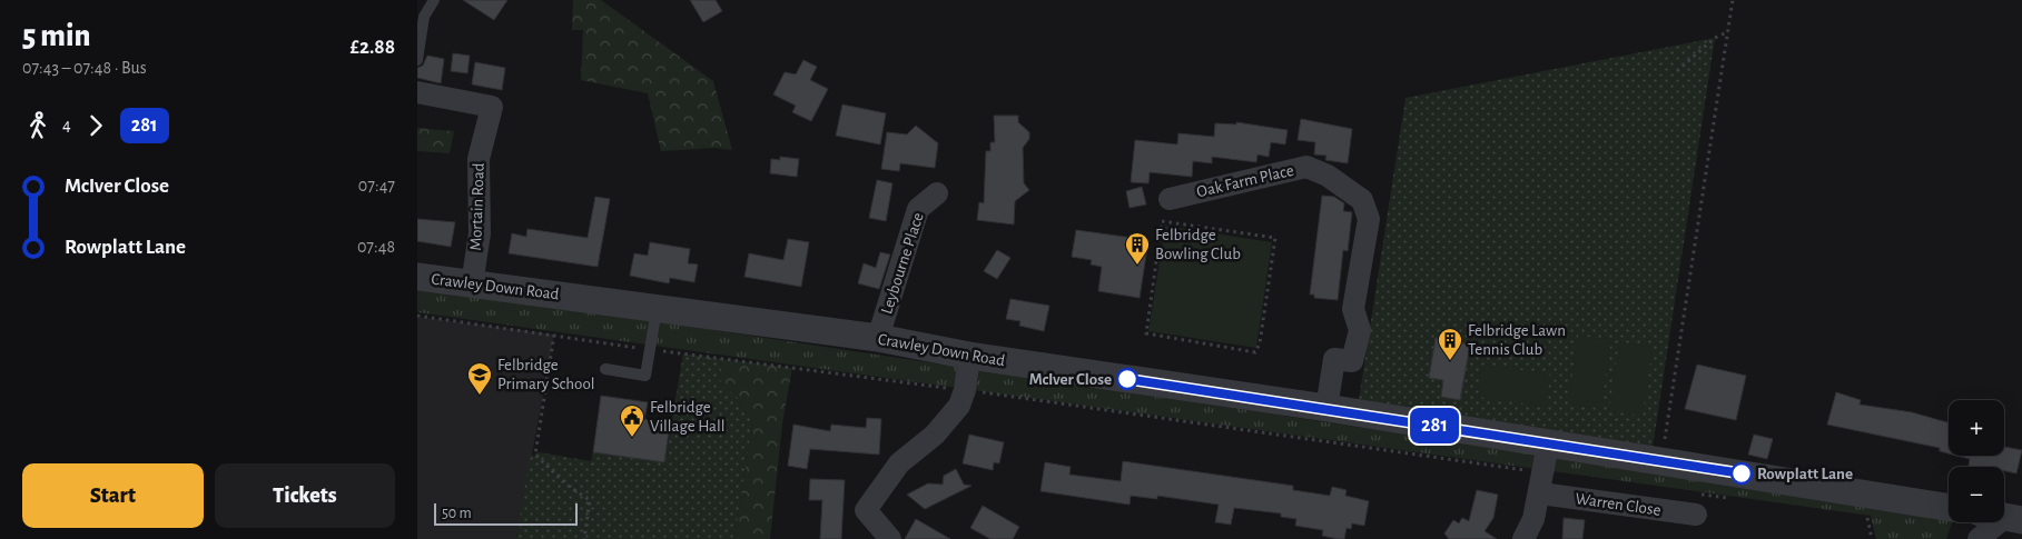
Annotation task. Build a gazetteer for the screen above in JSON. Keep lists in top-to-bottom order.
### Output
{
  "streets": {
    "street": [
      "Oak Farm Place",
      "Mortain Road",
      "Leybourne Place",
      "Crawley Down Road",
      "Warren Close"
    ]
  },
  "crossings": [
    ["Oak Farm Place", "Crawley Down Road"],
    ["Mortain Road", "Crawley Down Road"],
    ["Leybourne Place", "Crawley Down Road"]
  ],
  "places": {
    "building": ["Felbridge Bowling Club", "Felbridge Lawn Tennis Club"],
    "other": ["McIver Close", "Rowplatt Lane"],
    "school or university": ["Felbridge Primary School"],
    "public building": ["Felbridge Village Hall"]
  },
  "lines": ["bus line 281"],
  "scale_bar": "50 m",
  "page": {
    "heading": ["5 min", "07:43 – 07:48 · Bus", "£2.88"],
    "on_map": "281",
    "legs": ["4", "281"],
    "list": [
      {
        "name": "McIver Close",
        "value": "07:47"
      },
      {
        "name": "Rowplatt Lane",
        "value": "07:48"
      }
    ],
    "map_buttons": ["+", "−"],
    "buttons": ["Start", "Tickets"],
    "scale": "50 m"
  }
}
